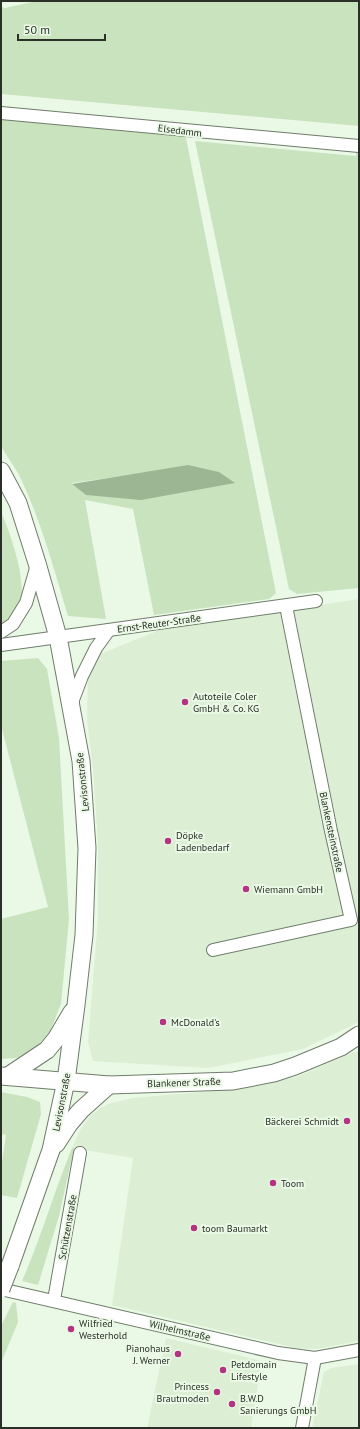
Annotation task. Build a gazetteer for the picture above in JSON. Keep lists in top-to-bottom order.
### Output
{
  "streets": {
    "main road": ["Levisonstraße", "Blankener Straße"],
    "street": [
      "Elsedamm",
      "Ernst-Reuter-Straße",
      "Blankensteinstraße",
      "Schützenstraße",
      "Wilhelmstraße"
    ]
  },
  "crossings": [
    ["Ernst-Reuter-Straße", "Levisonstraße"],
    ["Ernst-Reuter-Straße", "Blankensteinstraße"],
    ["Levisonstraße", "Blankener Straße"],
    ["Levisonstraße", "Wilhelmstraße"],
    ["Schützenstraße", "Wilhelmstraße"]
  ],
  "places": [
    "Autoteile Coler GmbH & Co. KG",
    "Döpke Ladenbedarf",
    "Wiemann GmbH",
    "McDonald's",
    "Bäckerei Schmidt",
    "Toom",
    "toom Baumarkt",
    "Wilfried Westerhold",
    "Pianohaus J. Werner",
    "Petdomain Lifestyle",
    "Princess Brautmoden",
    "B.W.D Sanierungs GmbH"
  ],
  "scale_bar": "50 m"
}
